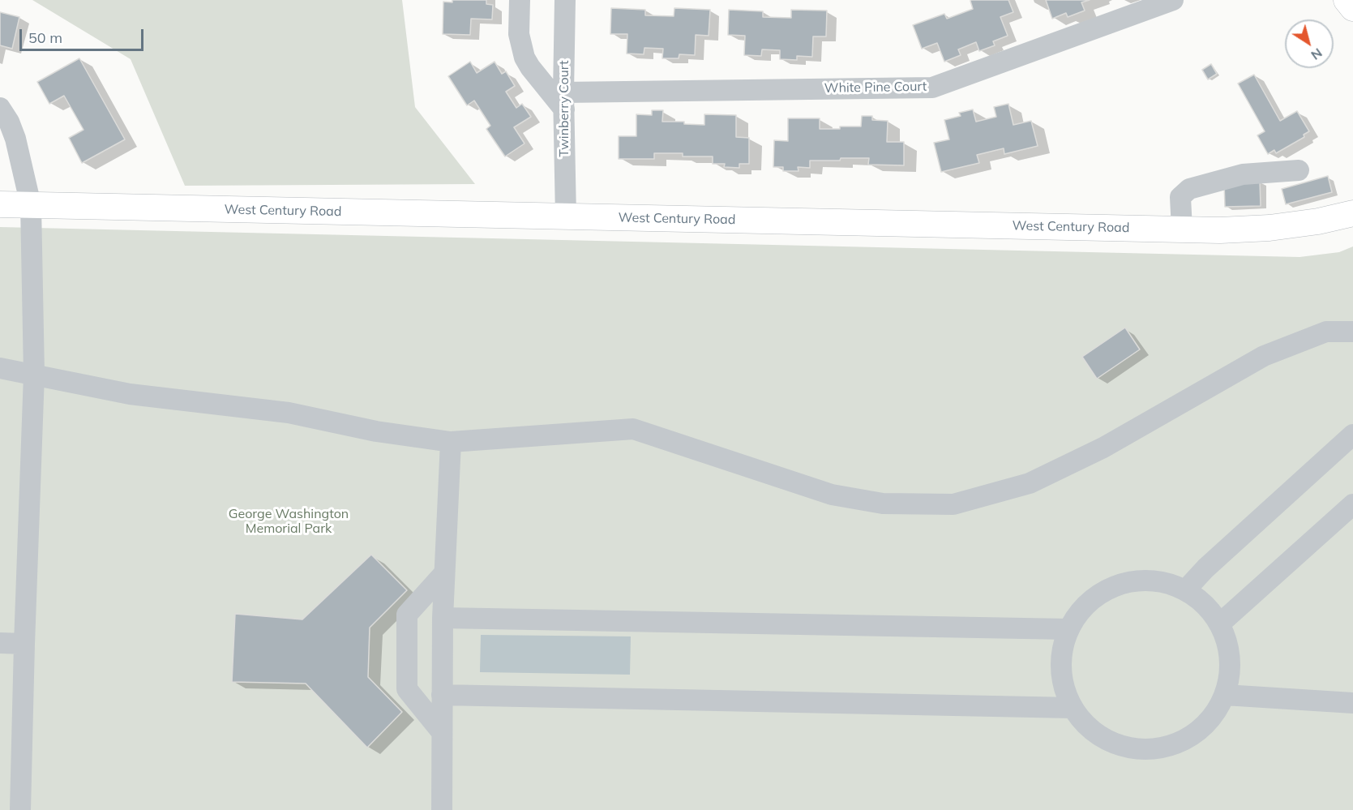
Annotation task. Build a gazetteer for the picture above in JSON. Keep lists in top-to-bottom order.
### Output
{
  "streets": {
    "main road": ["West Century Road"],
    "street": ["White Pine Court", "Twinberry Court"]
  },
  "crossings": [
    ["White Pine Court", "Twinberry Court"],
    ["Twinberry Court", "West Century Road"]
  ],
  "parks": ["George Washington Memorial Park"],
  "scale_bar": "50 m",
  "north": "bottom right"
}
